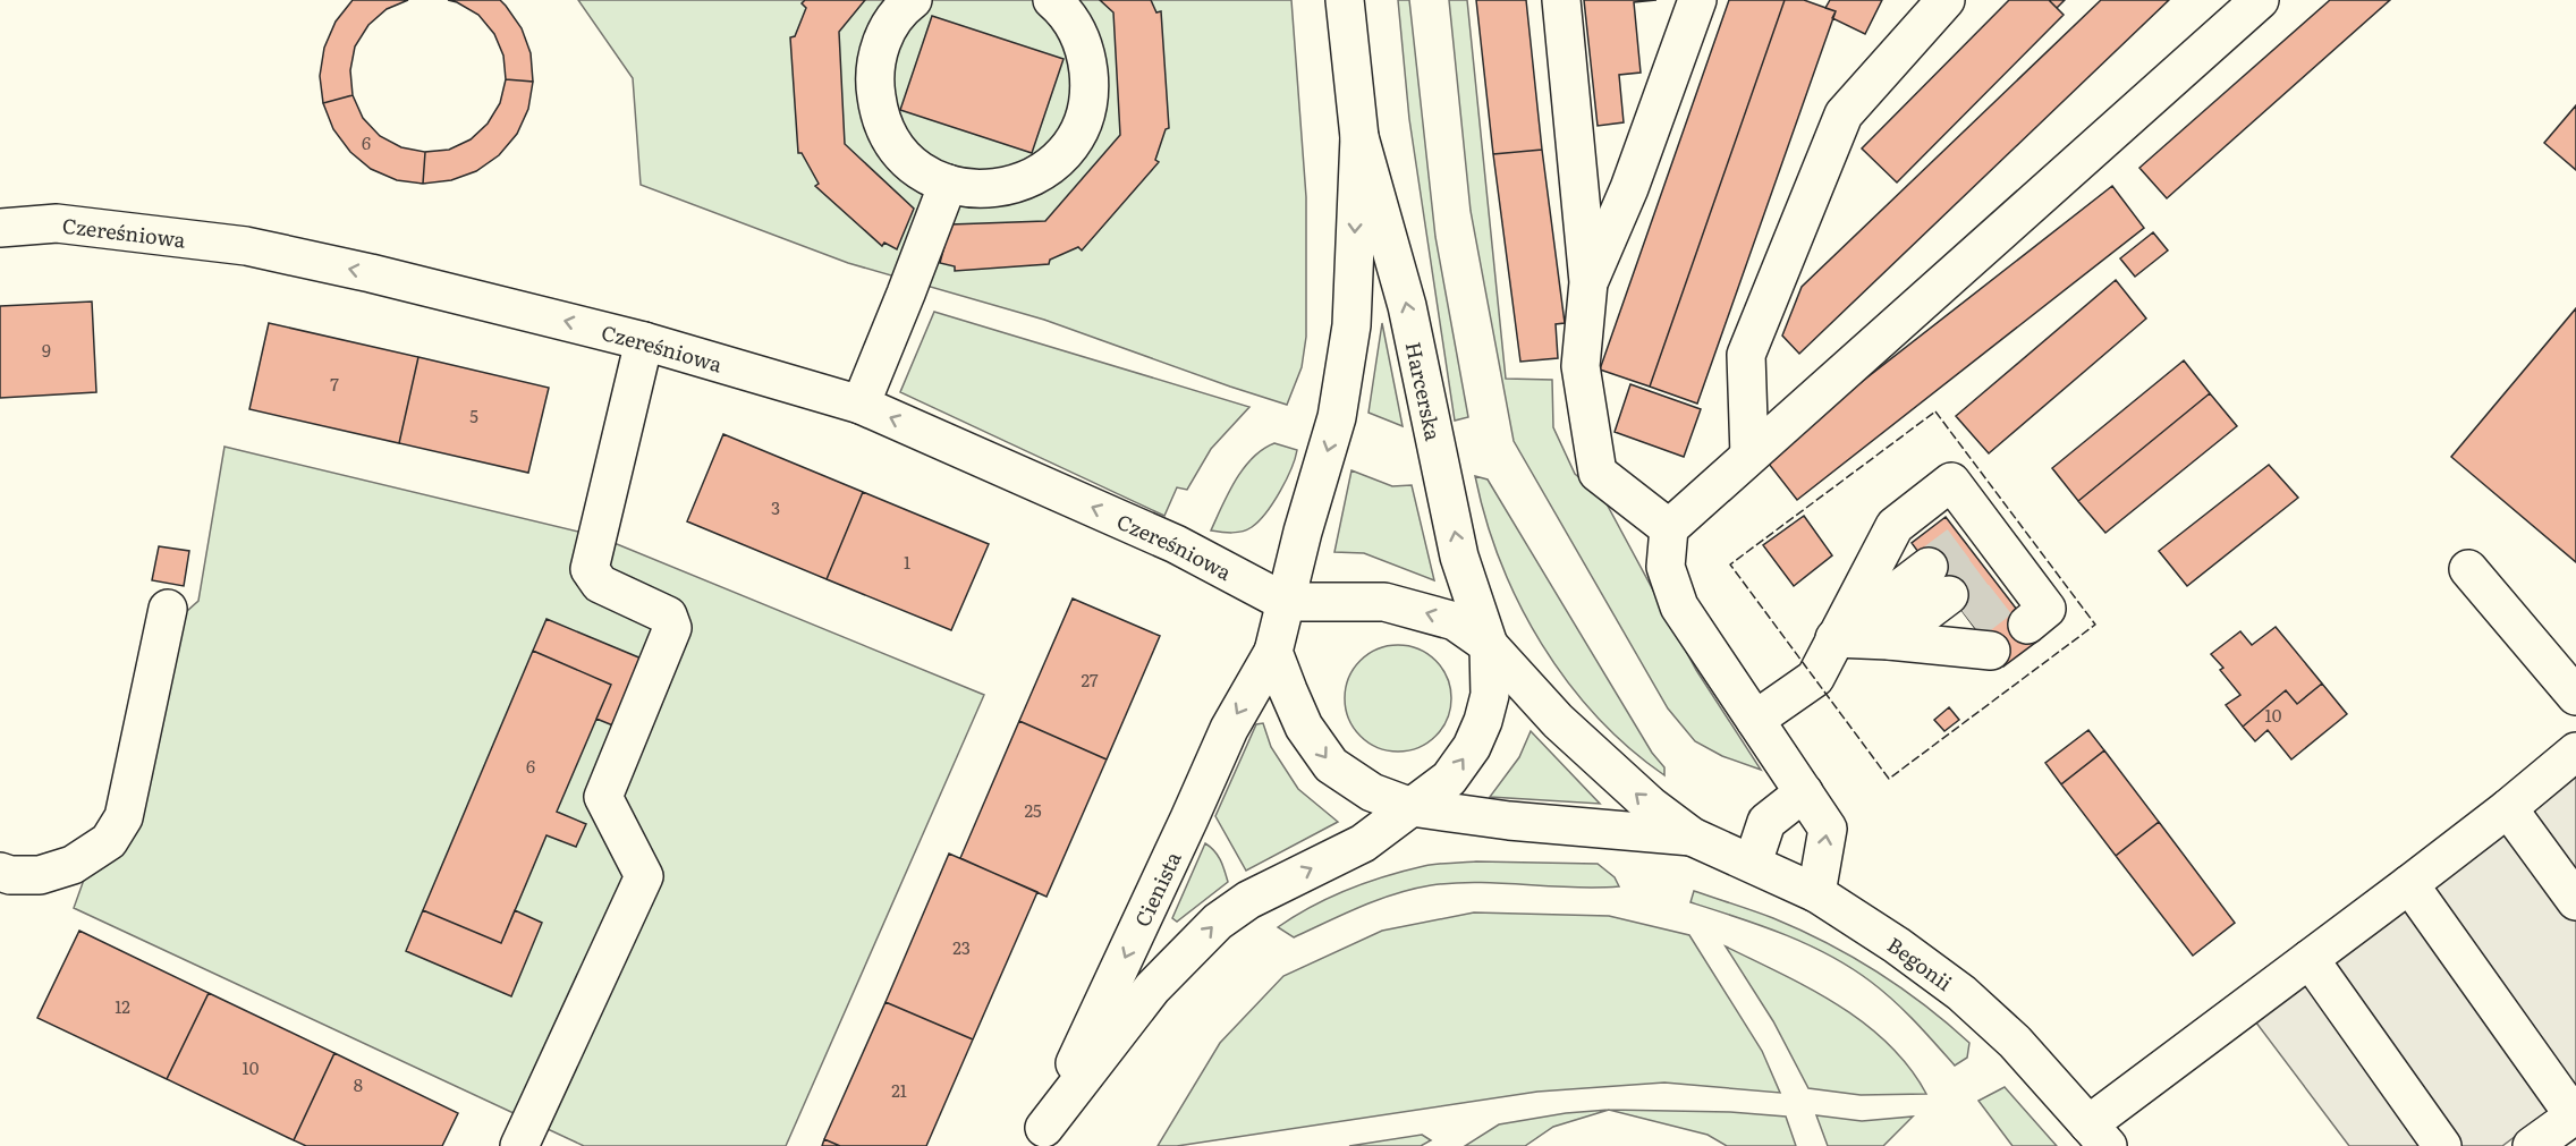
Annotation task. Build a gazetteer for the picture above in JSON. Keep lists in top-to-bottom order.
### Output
{
  "streets": {
    "street": [
      "Czereśniowa",
      "Harcerska",
      "Cienista",
      "Begonii"
    ]
  },
  "crossings": [
    ["Czereśniowa", "Harcerska"],
    ["Czereśniowa", "Cienista"],
    ["Czereśniowa", "Begonii"],
    ["Harcerska", "Cienista"],
    ["Harcerska", "Begonii"],
    ["Cienista", "Begonii"]
  ],
  "one_way": ["Czereśniowa"],
  "house_numbers": [
    "6",
    "9",
    "7",
    "5",
    "3",
    "1",
    "27",
    "10",
    "6",
    "25",
    "23",
    "12",
    "10",
    "8",
    "21"
  ]
}
